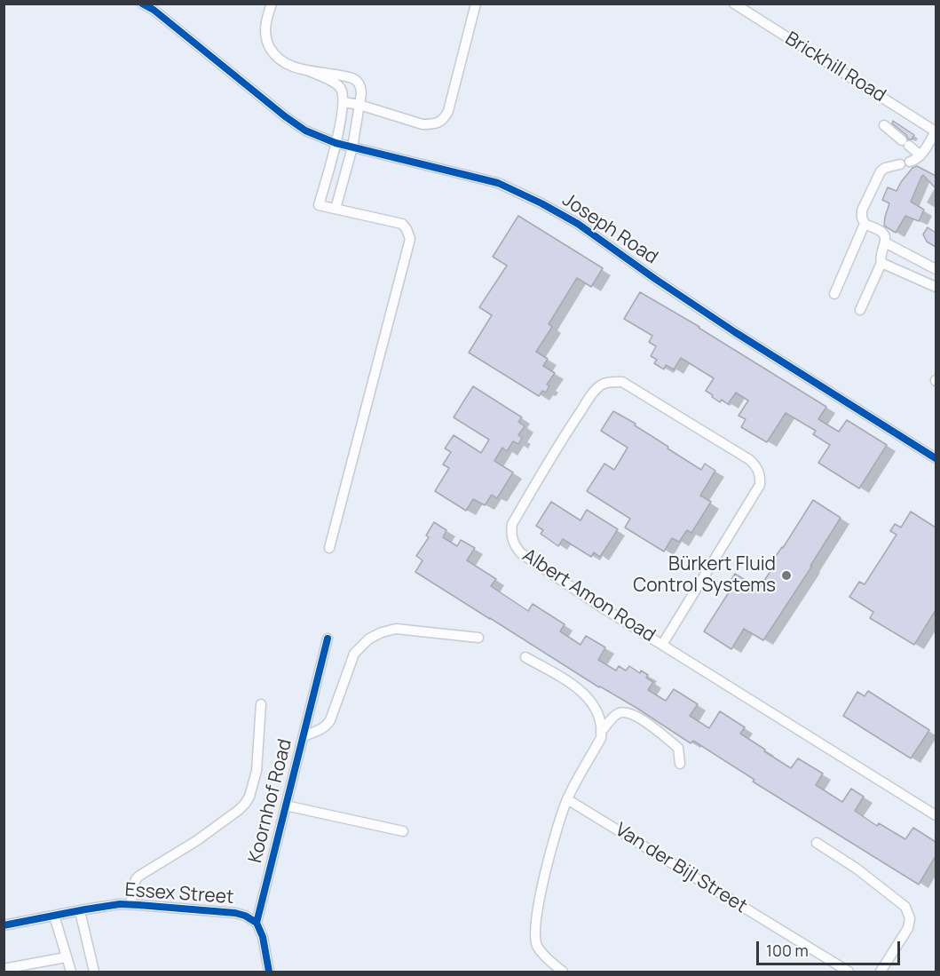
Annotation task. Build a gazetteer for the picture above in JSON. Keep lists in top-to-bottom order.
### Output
{
  "streets": {
    "street": [
      "Brickhill Road",
      "Joseph Road",
      "Albert Amon Road",
      "Koornhof Road",
      "Van der Bijl Street",
      "Essex Street"
    ]
  },
  "crossings": [
    ["Koornhof Road", "Essex Street"]
  ],
  "places": ["Bürkert Fluid Control Systems"],
  "scale_bar": "100 m"
}
